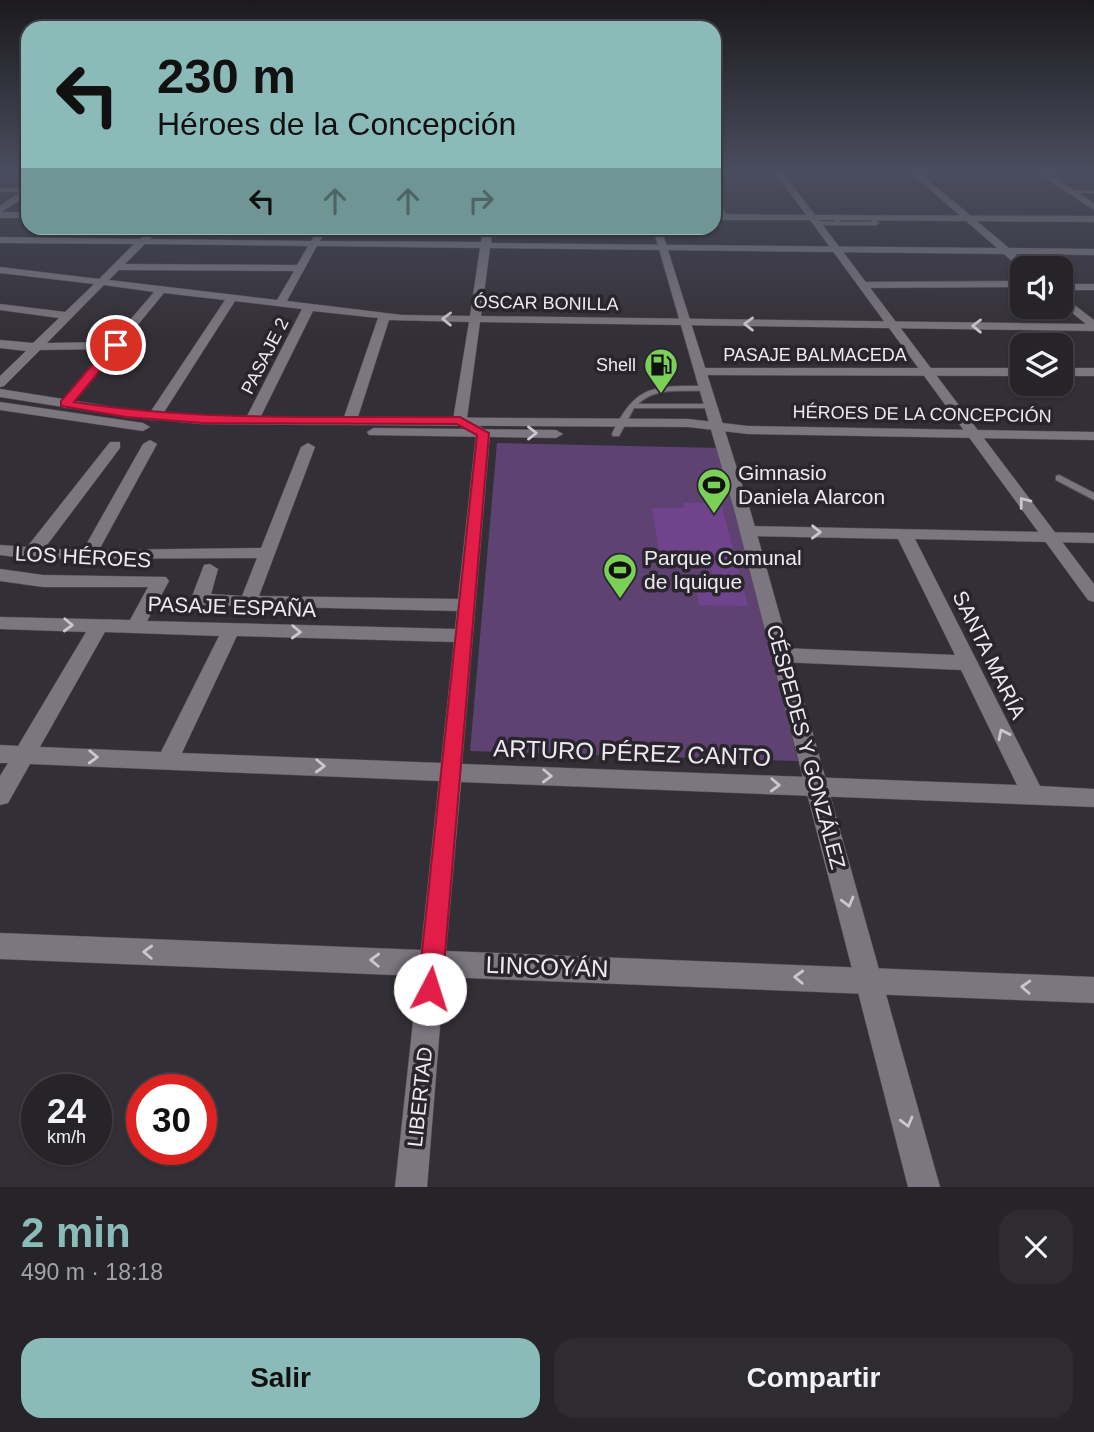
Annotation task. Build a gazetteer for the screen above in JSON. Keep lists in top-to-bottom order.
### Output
{
  "streets": {
    "street": [
      "ÓSCAR BONILLA",
      "PASAJE BALMACEDA",
      "PASAJE 2",
      "HÉROES DE LA CONCEPCIÓN",
      "LOS HÉROES",
      "PASAJE ESPAÑA",
      "SANTA MARÍA",
      "CÉSPEDES Y GONZÁLEZ",
      "ARTURO PÉREZ CANTO",
      "LINCOYÁN",
      "LIBERTAD"
    ]
  },
  "crossings": [
    ["ÓSCAR BONILLA", "PASAJE 2"],
    ["ÓSCAR BONILLA", "CÉSPEDES Y GONZÁLEZ"],
    ["PASAJE BALMACEDA", "CÉSPEDES Y GONZÁLEZ"],
    ["PASAJE 2", "HÉROES DE LA CONCEPCIÓN"],
    ["HÉROES DE LA CONCEPCIÓN", "CÉSPEDES Y GONZÁLEZ"],
    ["HÉROES DE LA CONCEPCIÓN", "LIBERTAD"],
    ["LOS HÉROES", "PASAJE ESPAÑA"],
    ["PASAJE ESPAÑA", "LIBERTAD"],
    ["SANTA MARÍA", "ARTURO PÉREZ CANTO"],
    ["CÉSPEDES Y GONZÁLEZ", "ARTURO PÉREZ CANTO"],
    ["CÉSPEDES Y GONZÁLEZ", "LINCOYÁN"],
    ["ARTURO PÉREZ CANTO", "LIBERTAD"],
    ["LINCOYÁN", "LIBERTAD"]
  ],
  "one_way": [
    "SANTA MARÍA",
    "CÉSPEDES Y GONZÁLEZ",
    "ARTURO PÉREZ CANTO",
    "LINCOYÁN"
  ],
  "places": {
    "fuel station": ["Shell"],
    "sports": ["Gimnasio Daniela Alarcon", "Parque Comunal de Iquique"]
  },
  "page": {
    "turn": ["230 m", "Héroes de la Concepción"],
    "speed": "24 km/h",
    "limit": "30",
    "heading": ["2 min", "490 m · 18:18"],
    "buttons": ["Salir", "Compartir"]
  }
}
